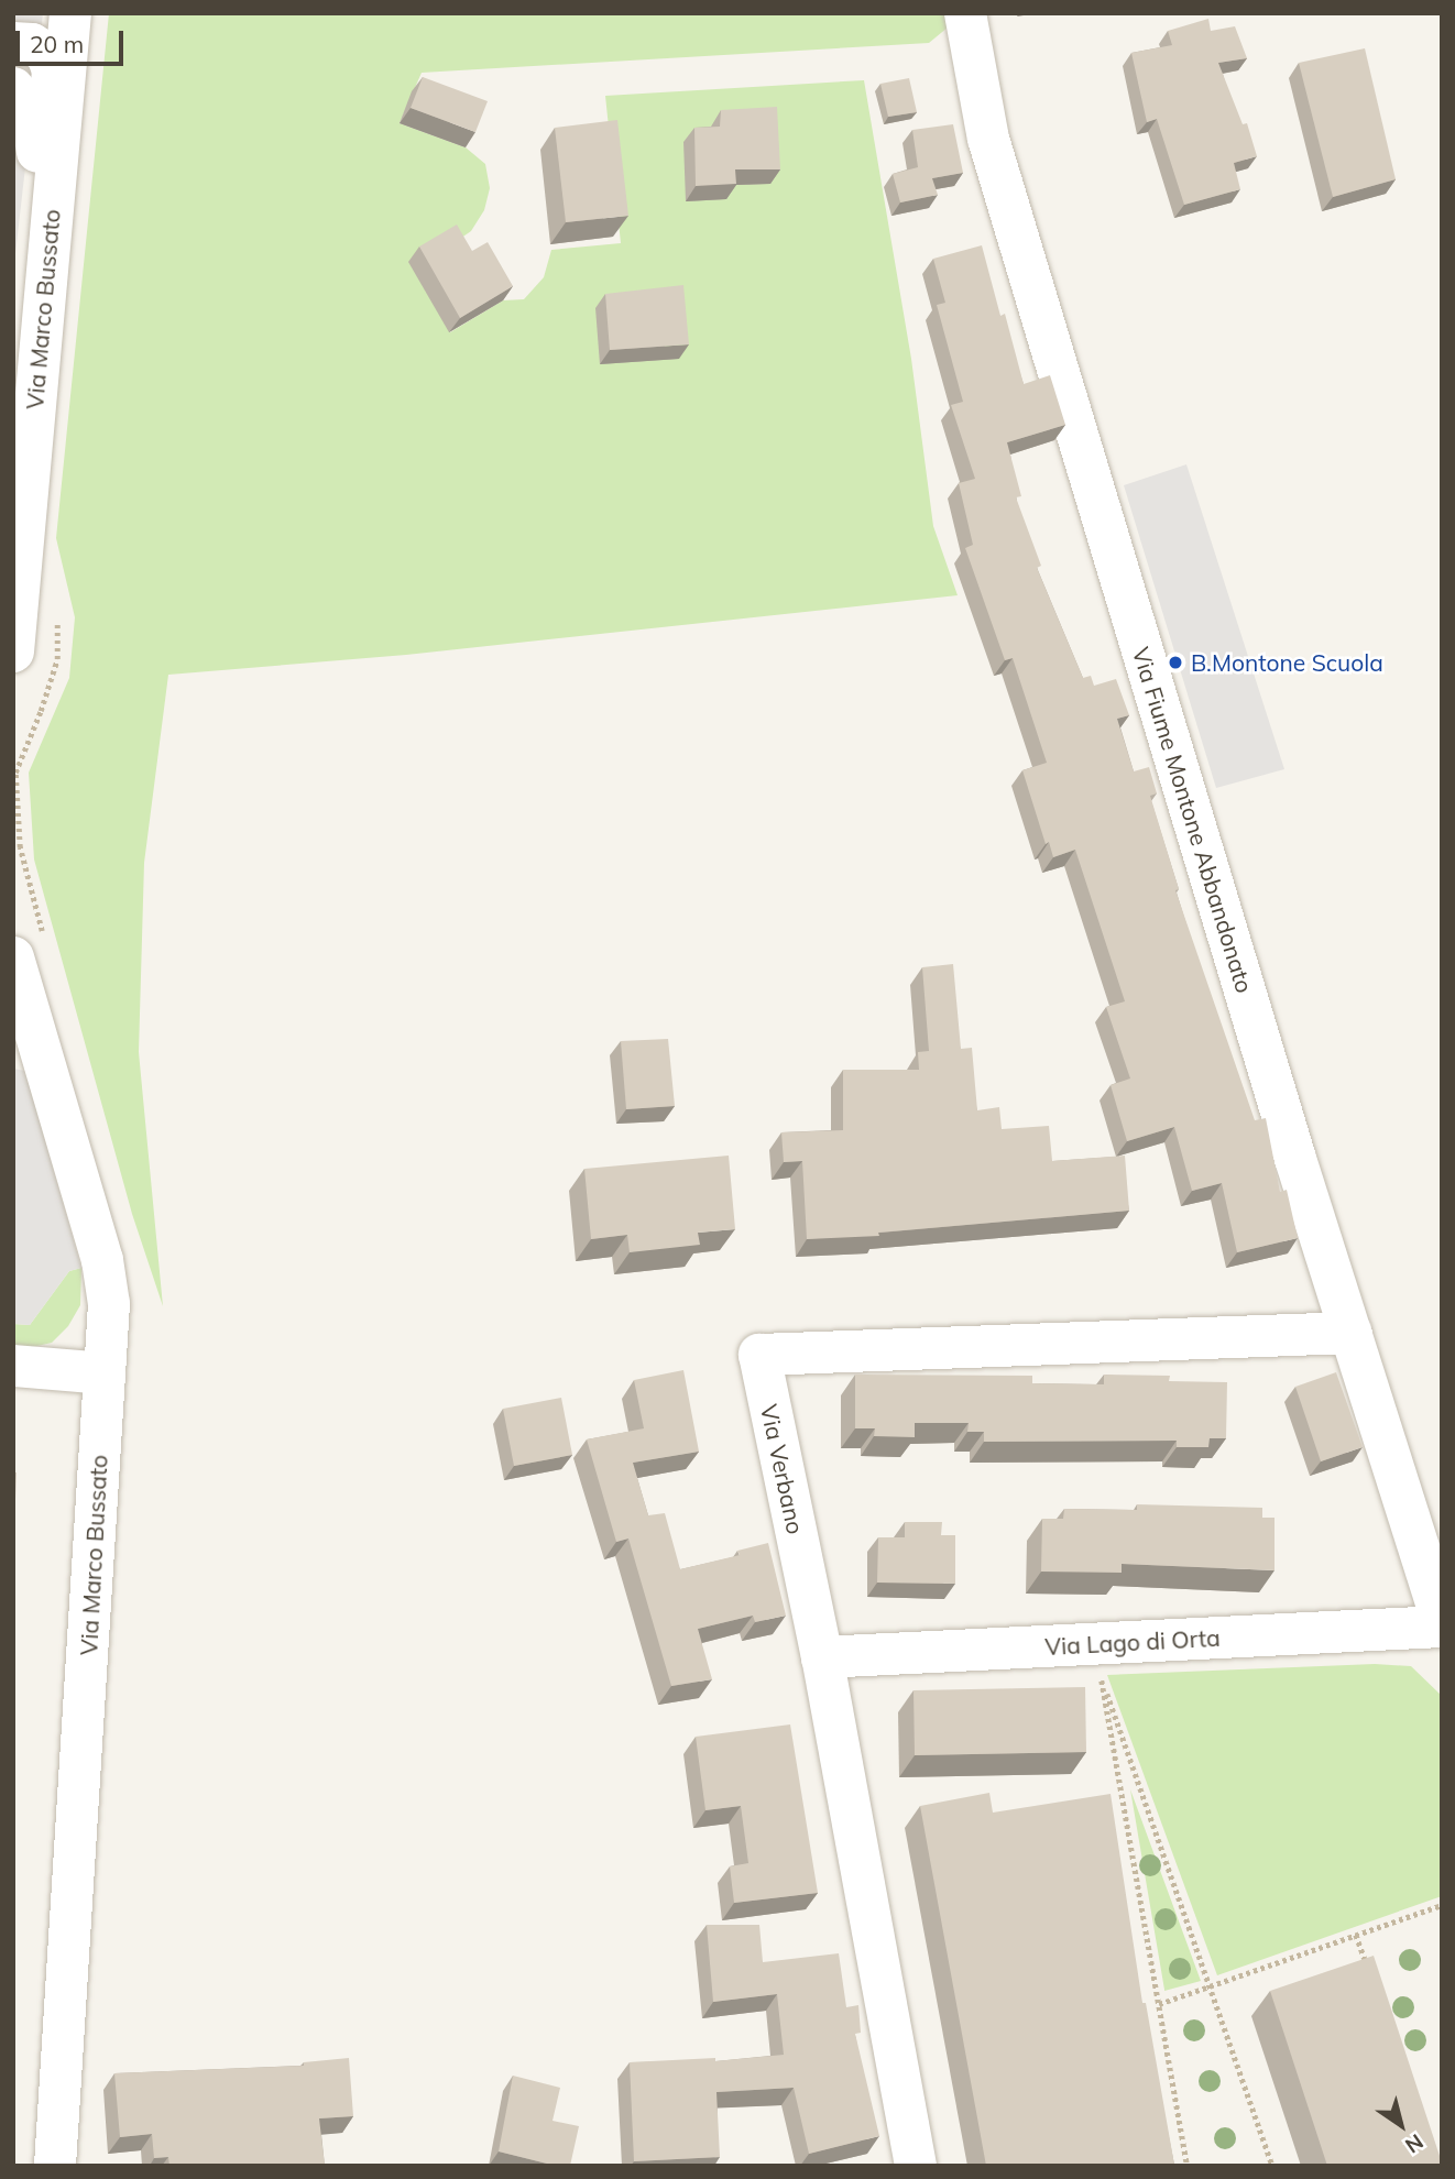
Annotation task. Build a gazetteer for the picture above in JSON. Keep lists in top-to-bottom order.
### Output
{
  "streets": {
    "street": [
      "Via Marco Bussato",
      "Via Fiume Montone Abbandonato",
      "Via Verbano",
      "Via Lago di Orta"
    ]
  },
  "crossings": [
    ["Via Fiume Montone Abbandonato", "Via Verbano"],
    ["Via Fiume Montone Abbandonato", "Via Lago di Orta"],
    ["Via Verbano", "Via Lago di Orta"]
  ],
  "places": ["B.Montone Scuola"],
  "scale_bar": "20 m",
  "north": "bottom right"
}
